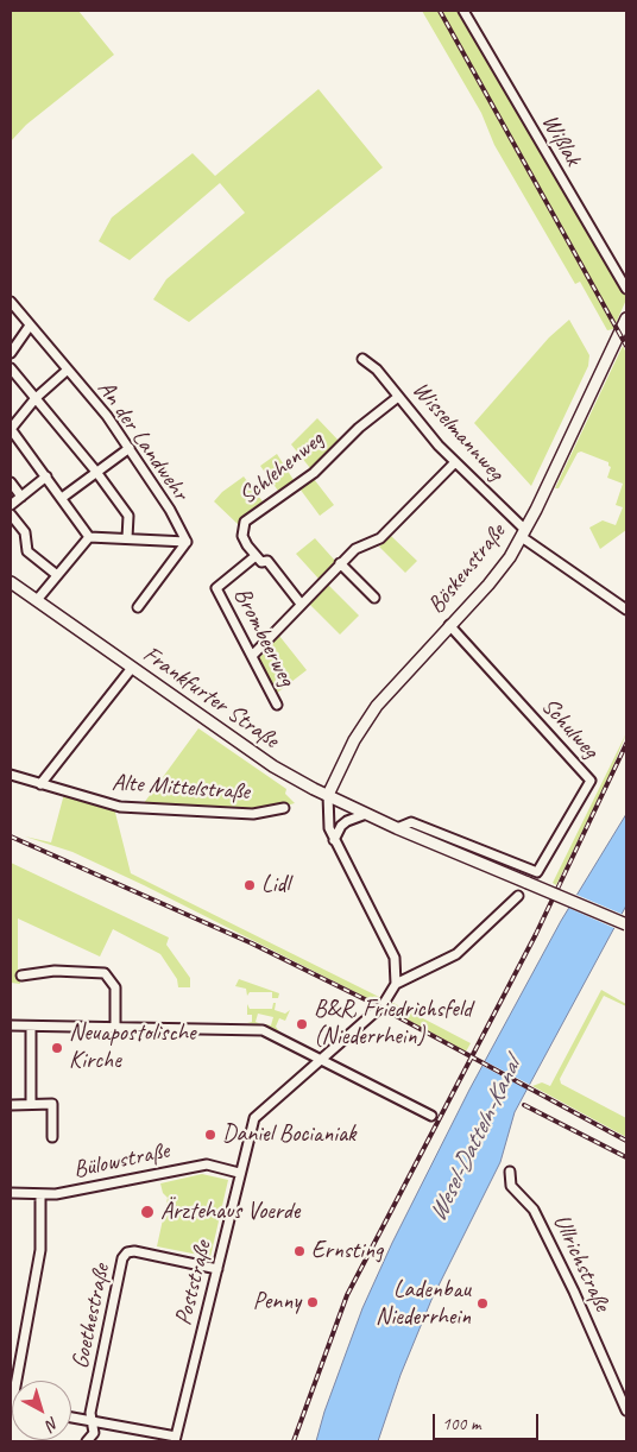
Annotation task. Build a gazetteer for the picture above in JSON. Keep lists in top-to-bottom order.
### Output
{
  "streets": {
    "main road": ["Böskenstraße", "Frankfurter Straße"],
    "street": [
      "Wißlak",
      "Wisselmannweg",
      "An der Landwehr",
      "Schlehenweg",
      "Brombeerweg",
      "Schulweg",
      "Alte Mittelstraße",
      "Bülowstraße",
      "Ullrichstraße",
      "Poststraße",
      "Goethestraße"
    ]
  },
  "crossings": [
    ["Wisselmannweg", "Schlehenweg"],
    ["Wisselmannweg", "Böskenstraße"],
    ["Schlehenweg", "Brombeerweg"],
    ["Böskenstraße", "Frankfurter Straße"],
    ["Böskenstraße", "Schulweg"],
    ["Frankfurter Straße", "Schulweg"],
    ["Bülowstraße", "Poststraße"],
    ["Poststraße", "Goethestraße"]
  ],
  "water": ["Wesel-Datteln-Kanal"],
  "places": [
    "Lidl",
    "B&R, Friedrichsfeld (Niederrhein)",
    "Neuapostolische Kirche",
    "Daniel Bocianiak",
    "Ärztehaus Voerde",
    "Ernsting",
    "Penny",
    "Ladenbau Niederrhein"
  ],
  "scale_bar": "100 m",
  "north": "bottom right"
}
